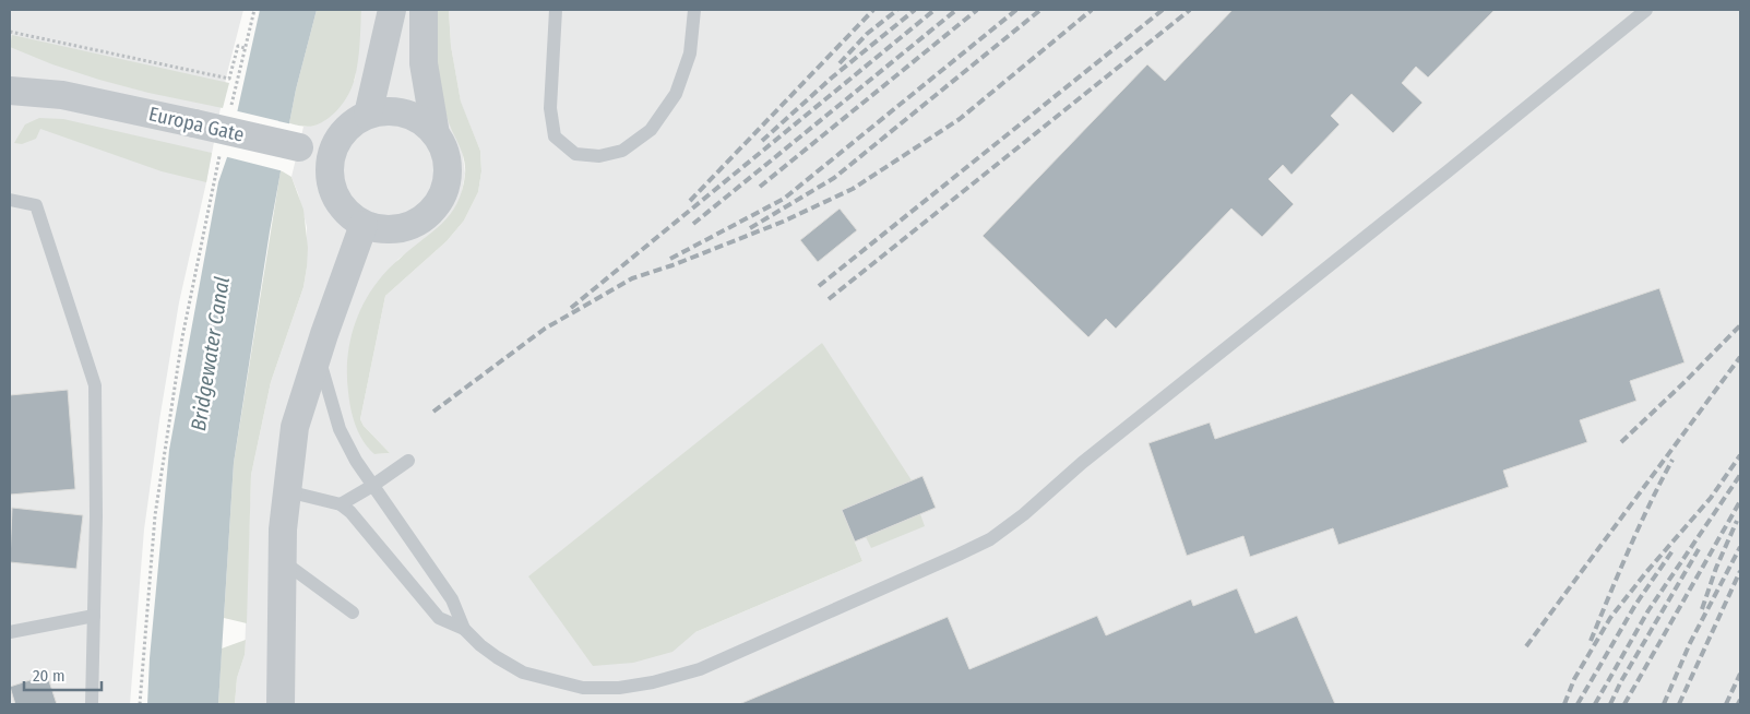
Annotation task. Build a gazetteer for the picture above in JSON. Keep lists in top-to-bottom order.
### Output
{
  "streets": {
    "street": ["Europa Gate"]
  },
  "water": ["Bridgewater Canal"],
  "scale_bar": "20 m"
}
